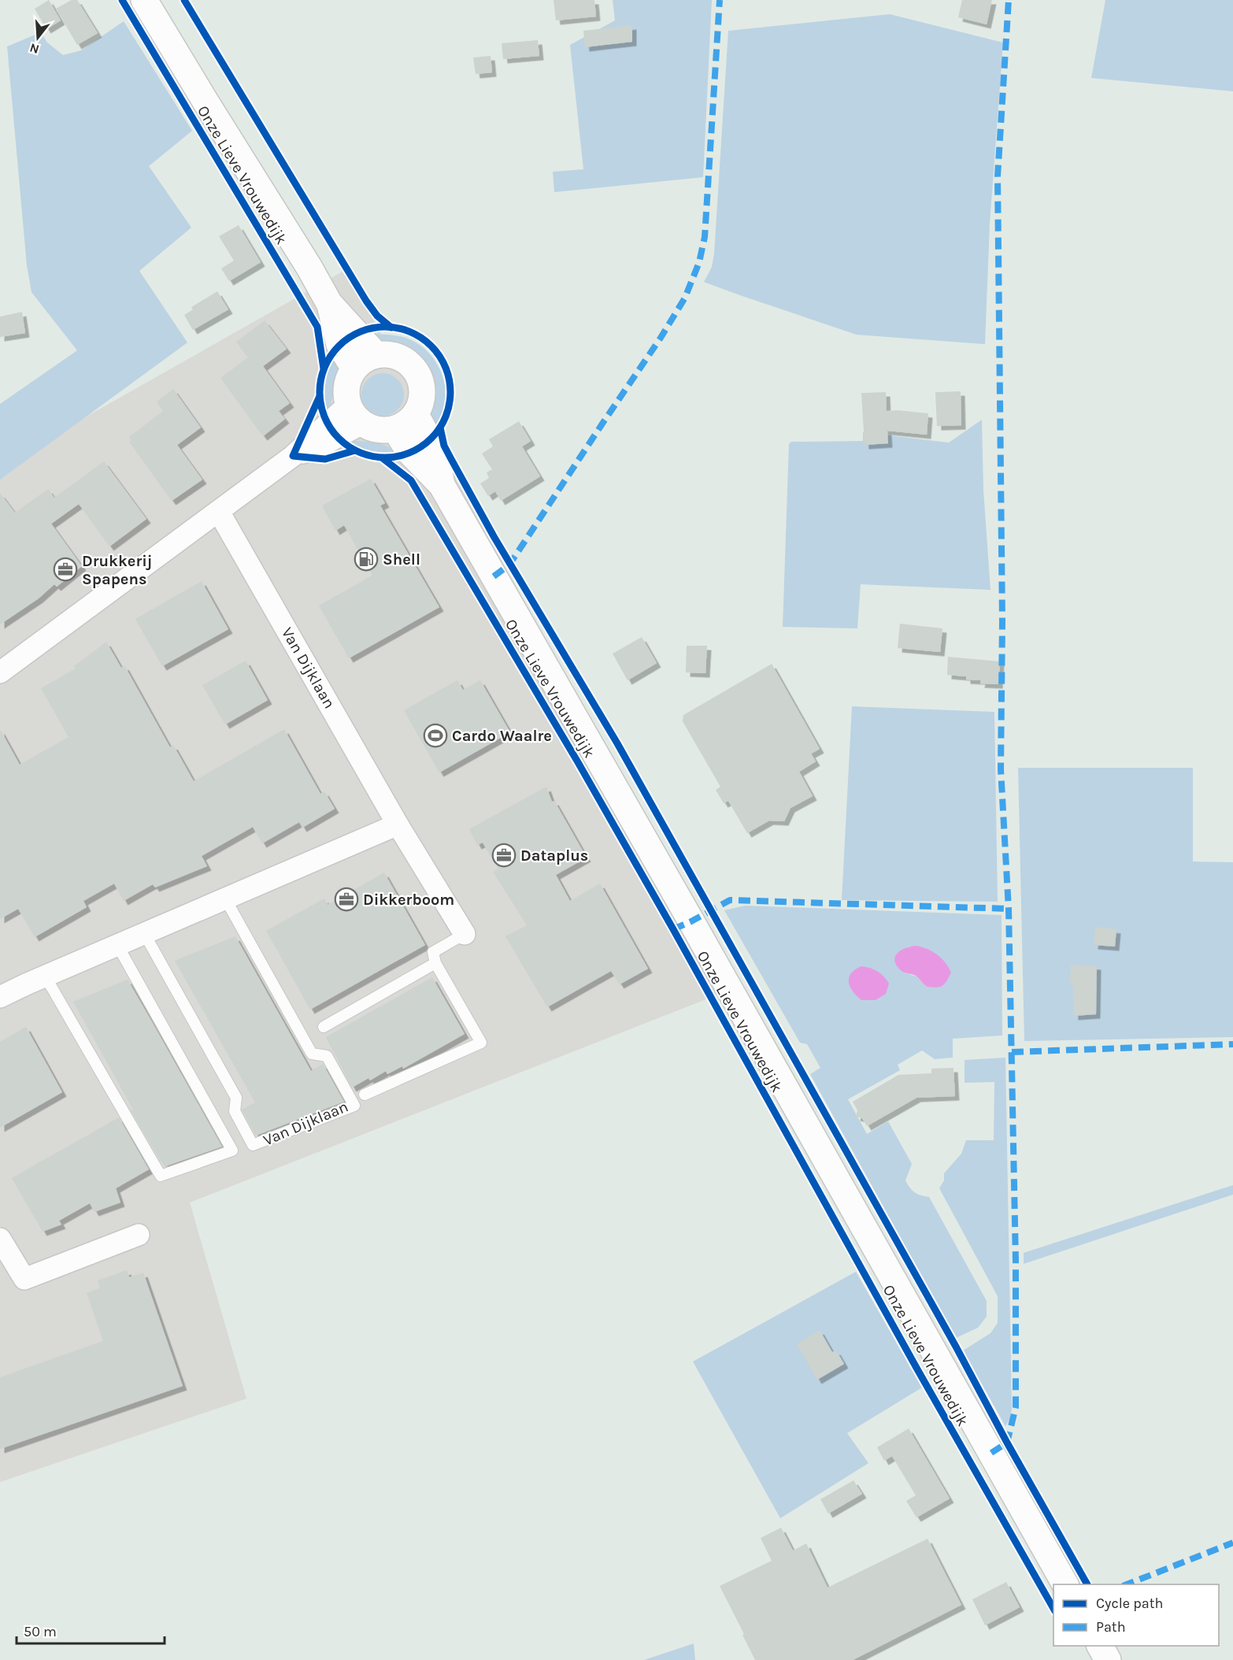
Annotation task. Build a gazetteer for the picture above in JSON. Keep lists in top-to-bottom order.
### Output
{
  "streets": {
    "main road": ["Onze Lieve Vrouwedijk"],
    "street": ["Van Dijklaan"]
  },
  "places": {
    "fuel station": ["Shell"],
    "office": ["Drukkerij Spapens", "Dataplus", "Dikkerboom"],
    "sports": ["Cardo Waalre"]
  },
  "legend": ["Cycle path", "Path"],
  "scale_bar": "50 m",
  "north": "bottom"
}
